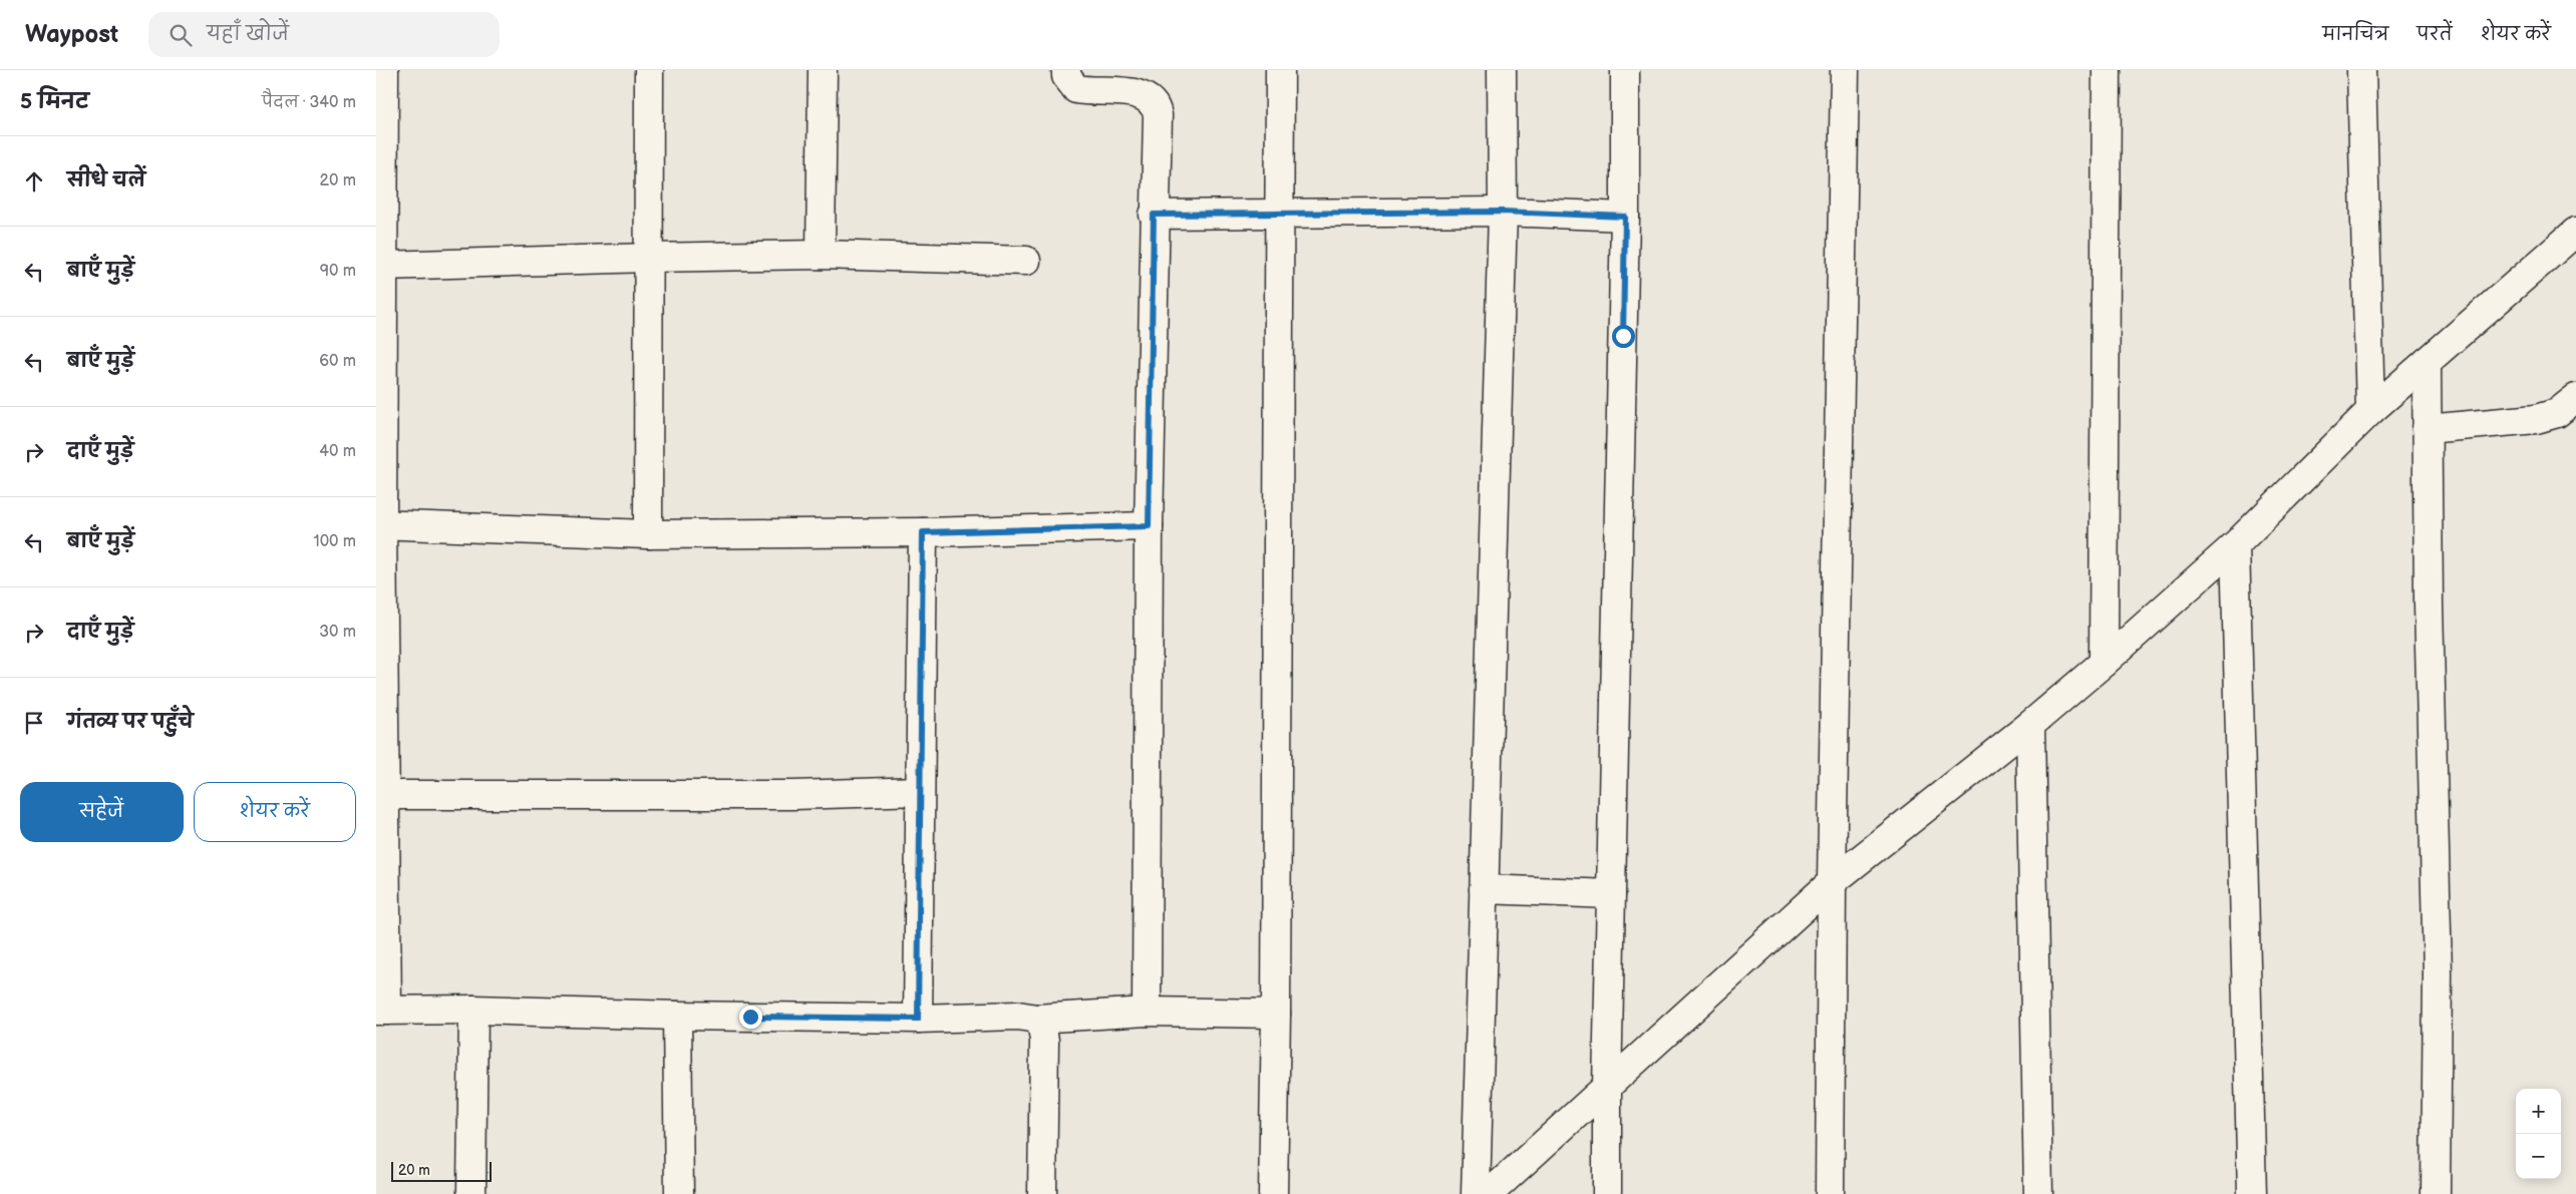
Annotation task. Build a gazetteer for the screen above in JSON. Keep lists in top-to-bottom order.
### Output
{
  "scale_bar": "20 m",
  "page": {
    "header": "Waypost",
    "search": "यहाँ खोजें",
    "nav": ["मानचित्र", "परतें", "शेयर करें"],
    "heading": ["5 मिनट", "पैदल · 340 m"],
    "list": [
      ["सीधे चलें", "20 m"],
      ["बाएँ मुड़ें", "90 m"],
      ["बाएँ मुड़ें", "60 m"],
      ["दाएँ मुड़ें", "40 m"],
      ["बाएँ मुड़ें", "100 m"],
      ["दाएँ मुड़ें", "30 m"],
      "गंतव्य पर पहुँचे"
    ],
    "buttons": ["सहेजें", "शेयर करें"],
    "map_buttons": ["+", "−"],
    "scale": "20 m"
  }
}
